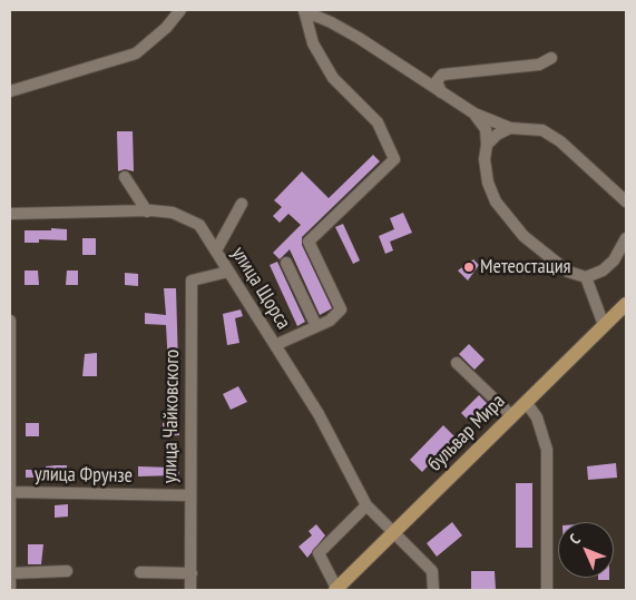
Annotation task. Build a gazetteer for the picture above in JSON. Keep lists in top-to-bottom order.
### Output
{
  "streets": {
    "main road": ["бульвар Мира"],
    "street": ["улица Щорса", "улица Чайковского", "улица Фрунзе"]
  },
  "crossings": [
    ["улица Щорса", "улица Чайковского"],
    ["улица Щорса", "бульвар Мира"],
    ["улица Чайковского", "улица Фрунзе"]
  ],
  "places": ["Метеостация"],
  "north": "top left"
}
